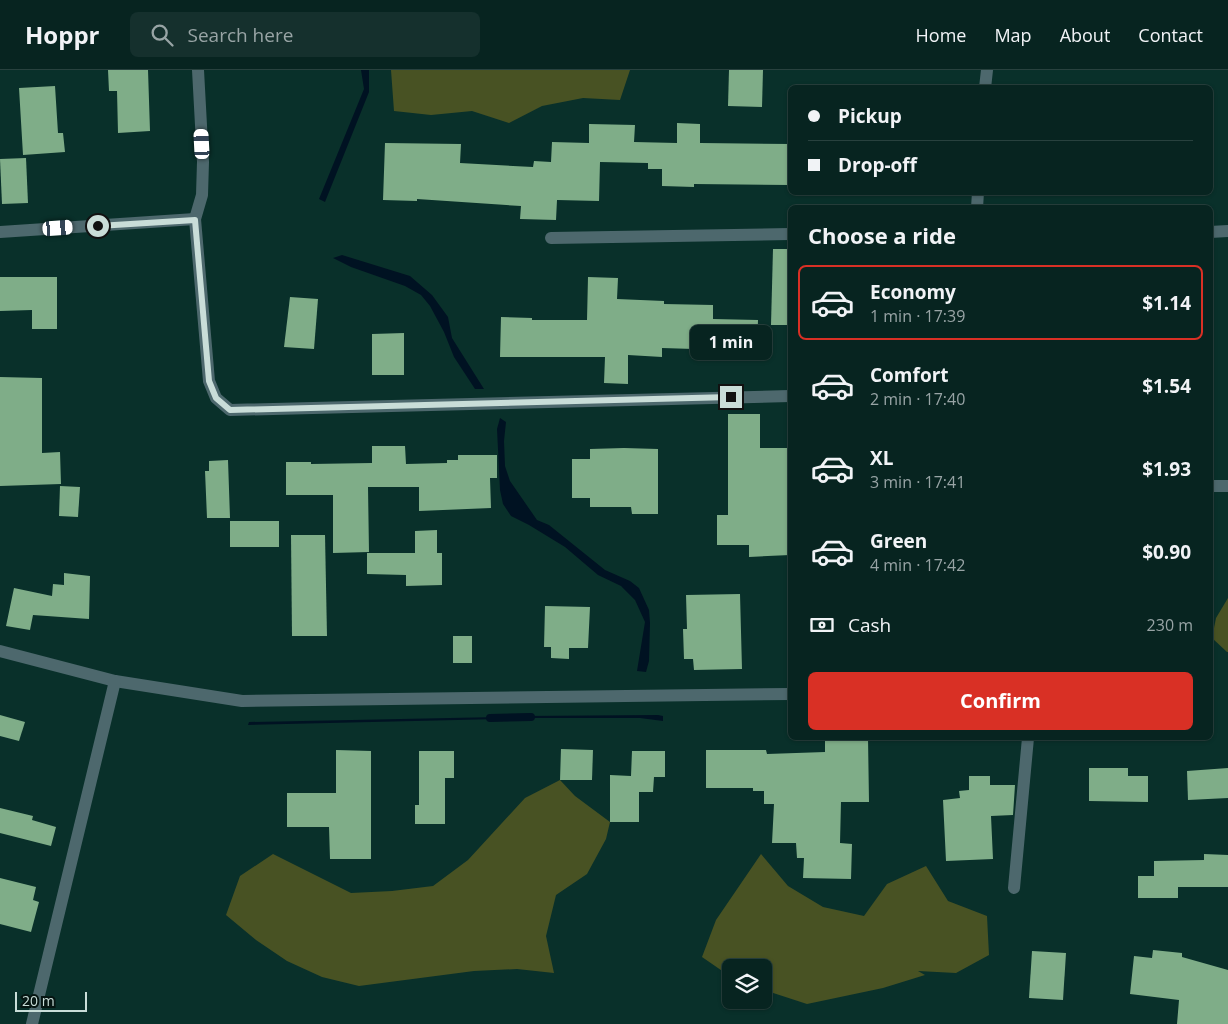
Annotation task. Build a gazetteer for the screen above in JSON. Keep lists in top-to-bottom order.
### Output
{
  "scale_bar": "20 m",
  "page": {
    "header": "Hoppr",
    "search": "Search here",
    "nav": [
      "Home",
      "Map",
      "About",
      "Contact"
    ],
    "banner": ["Pickup", "Drop-off"],
    "heading": "Choose a ride",
    "list": [
      {
        "name": "Economy",
        "note": "1 min · 17:39",
        "value": "$1.14"
      },
      {
        "name": "Comfort",
        "note": "2 min · 17:40",
        "value": "$1.54"
      },
      {
        "name": "XL",
        "note": "3 min · 17:41",
        "value": "$1.93"
      },
      {
        "name": "Green",
        "note": "4 min · 17:42",
        "value": "$0.90"
      }
    ],
    "bubble": "1 min",
    "pay": ["Cash", "230 m"],
    "buttons": "Confirm",
    "scale": "20 m"
  }
}
